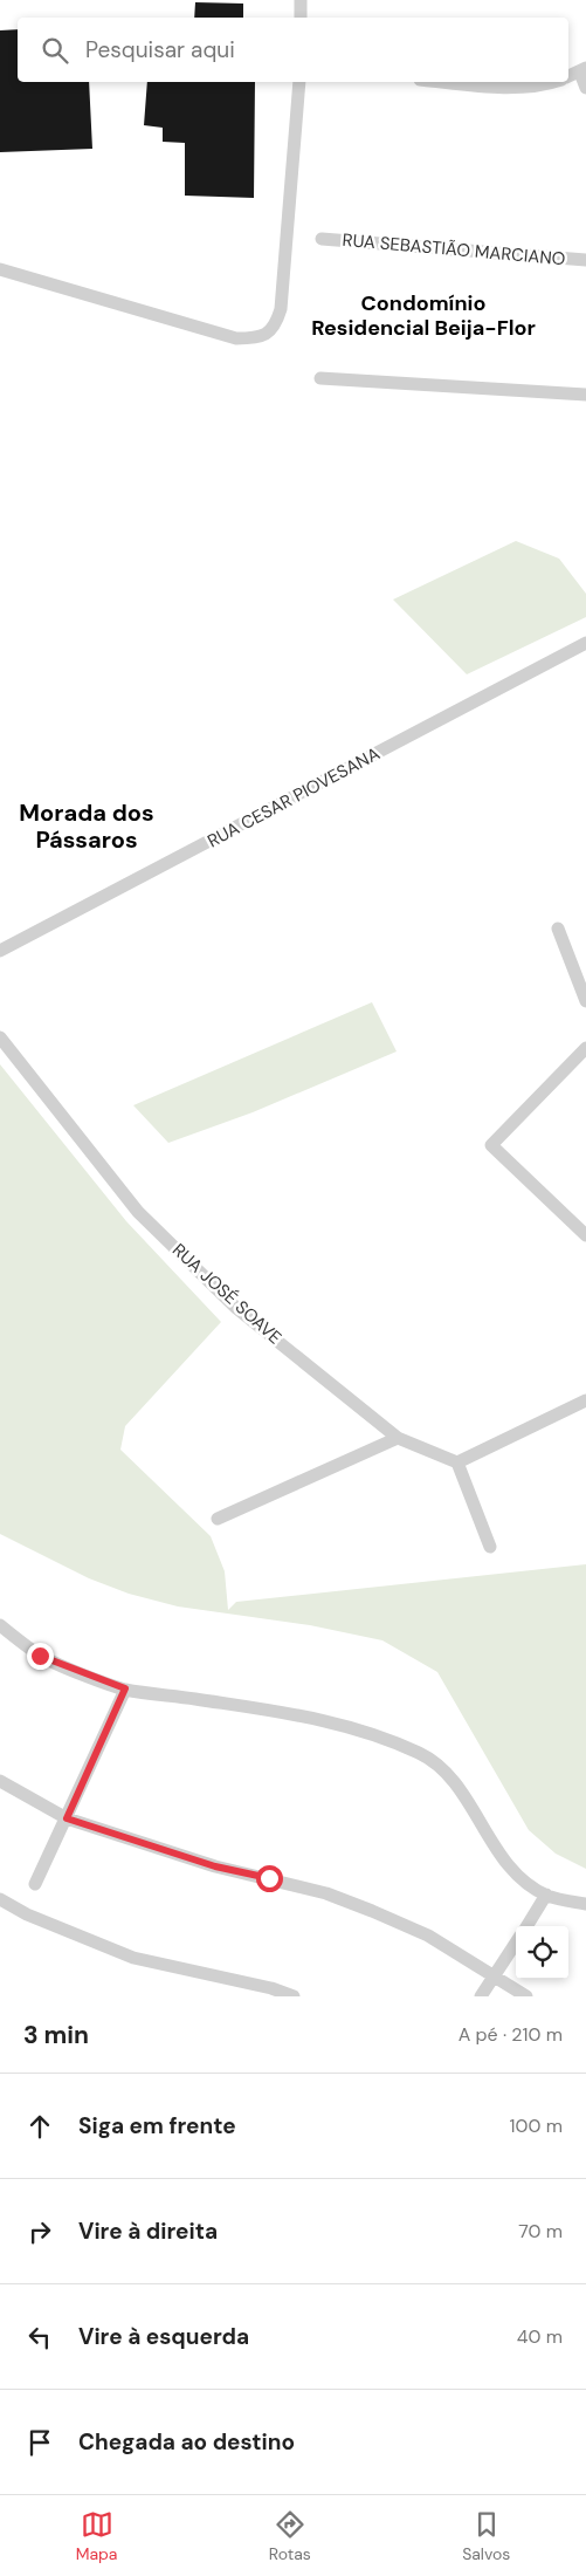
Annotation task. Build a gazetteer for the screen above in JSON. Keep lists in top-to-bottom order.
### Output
{
  "streets": {
    "street": ["RUA SEBASTIÃO MARCIANO", "RUA CESAR PIOVESANA", "RUA JOSÉ SOAVE"]
  },
  "districts": ["Condomínio Residencial Beija-Flor", "Morada dos Pássaros"],
  "page": {
    "search": "Pesquisar aqui",
    "heading": ["3 min", "A pé · 210 m"],
    "list": [
      ["Siga em frente", "100 m"],
      ["Vire à direita", "70 m"],
      ["Vire à esquerda", "40 m"],
      "Chegada ao destino"
    ],
    "nav": ["Mapa", "Rotas", "Salvos"]
  }
}
